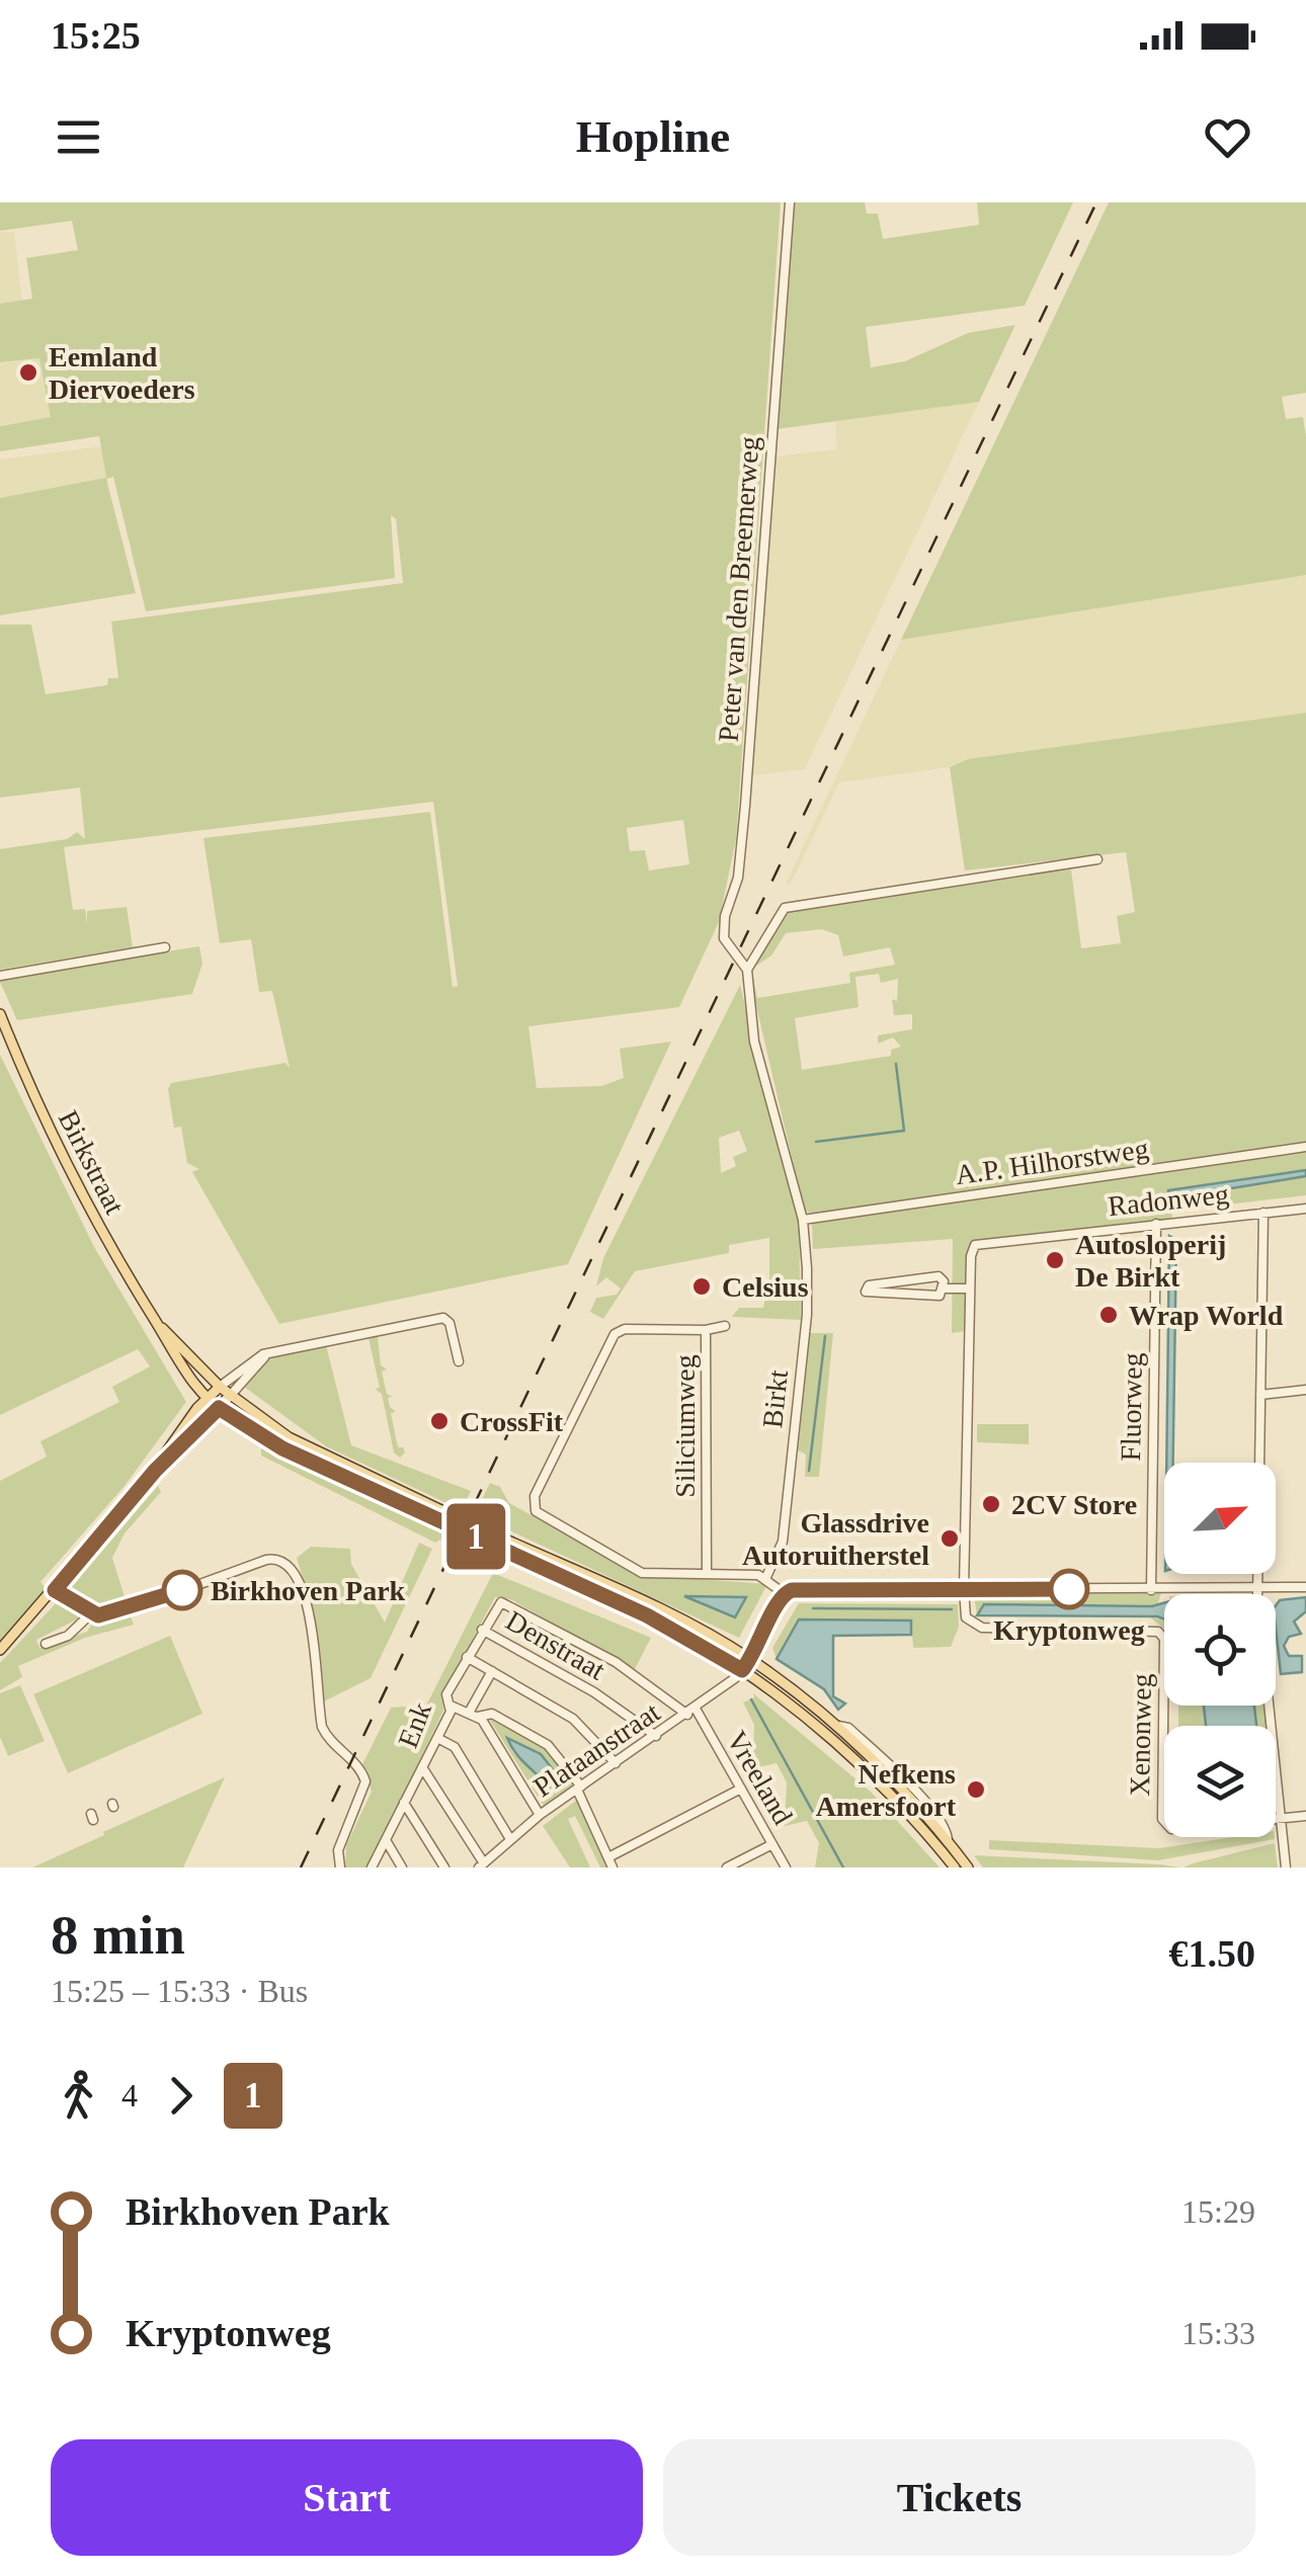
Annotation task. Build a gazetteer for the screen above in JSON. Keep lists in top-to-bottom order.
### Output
{
  "streets": {
    "main road": ["Birkstraat"],
    "street": [
      "Peter van den Breemerweg",
      "A.P. Hilhorstweg",
      "Radonweg",
      "Birkt",
      "Fluorweg",
      "Siliciumweg",
      "Denstraat",
      "Enk",
      "Xenonweg",
      "Plataanstraat",
      "Vreeland"
    ]
  },
  "crossings": [
    ["Peter van den Breemerweg", "A.P. Hilhorstweg"],
    ["Peter van den Breemerweg", "Birkt"],
    ["A.P. Hilhorstweg", "Birkt"],
    ["Radonweg", "Fluorweg"],
    ["Birkt", "Siliciumweg"],
    ["Denstraat", "Enk"],
    ["Denstraat", "Plataanstraat"],
    ["Enk", "Plataanstraat"],
    ["Enk", "Vreeland"],
    ["Plataanstraat", "Vreeland"]
  ],
  "places": [
    "Eemland Diervoeders",
    "Autosloperij De Birkt",
    "Celsius",
    "Wrap World",
    "CrossFit",
    "2CV Store",
    "Glassdrive Autoruitherstel",
    "Kryptonweg",
    "Birkhoven Park",
    "Nefkens Amersfoort"
  ],
  "lines": ["bus line 1"],
  "north": "top right",
  "page": {
    "status": "15:25",
    "header": "Hopline",
    "on_map": "1",
    "heading": ["8 min", "15:25 – 15:33 · Bus", "€1.50"],
    "legs": ["4", "1"],
    "list": [
      {
        "name": "Birkhoven Park",
        "value": "15:29"
      },
      {
        "name": "Kryptonweg",
        "value": "15:33"
      }
    ],
    "buttons": ["Start", "Tickets"]
  }
}
